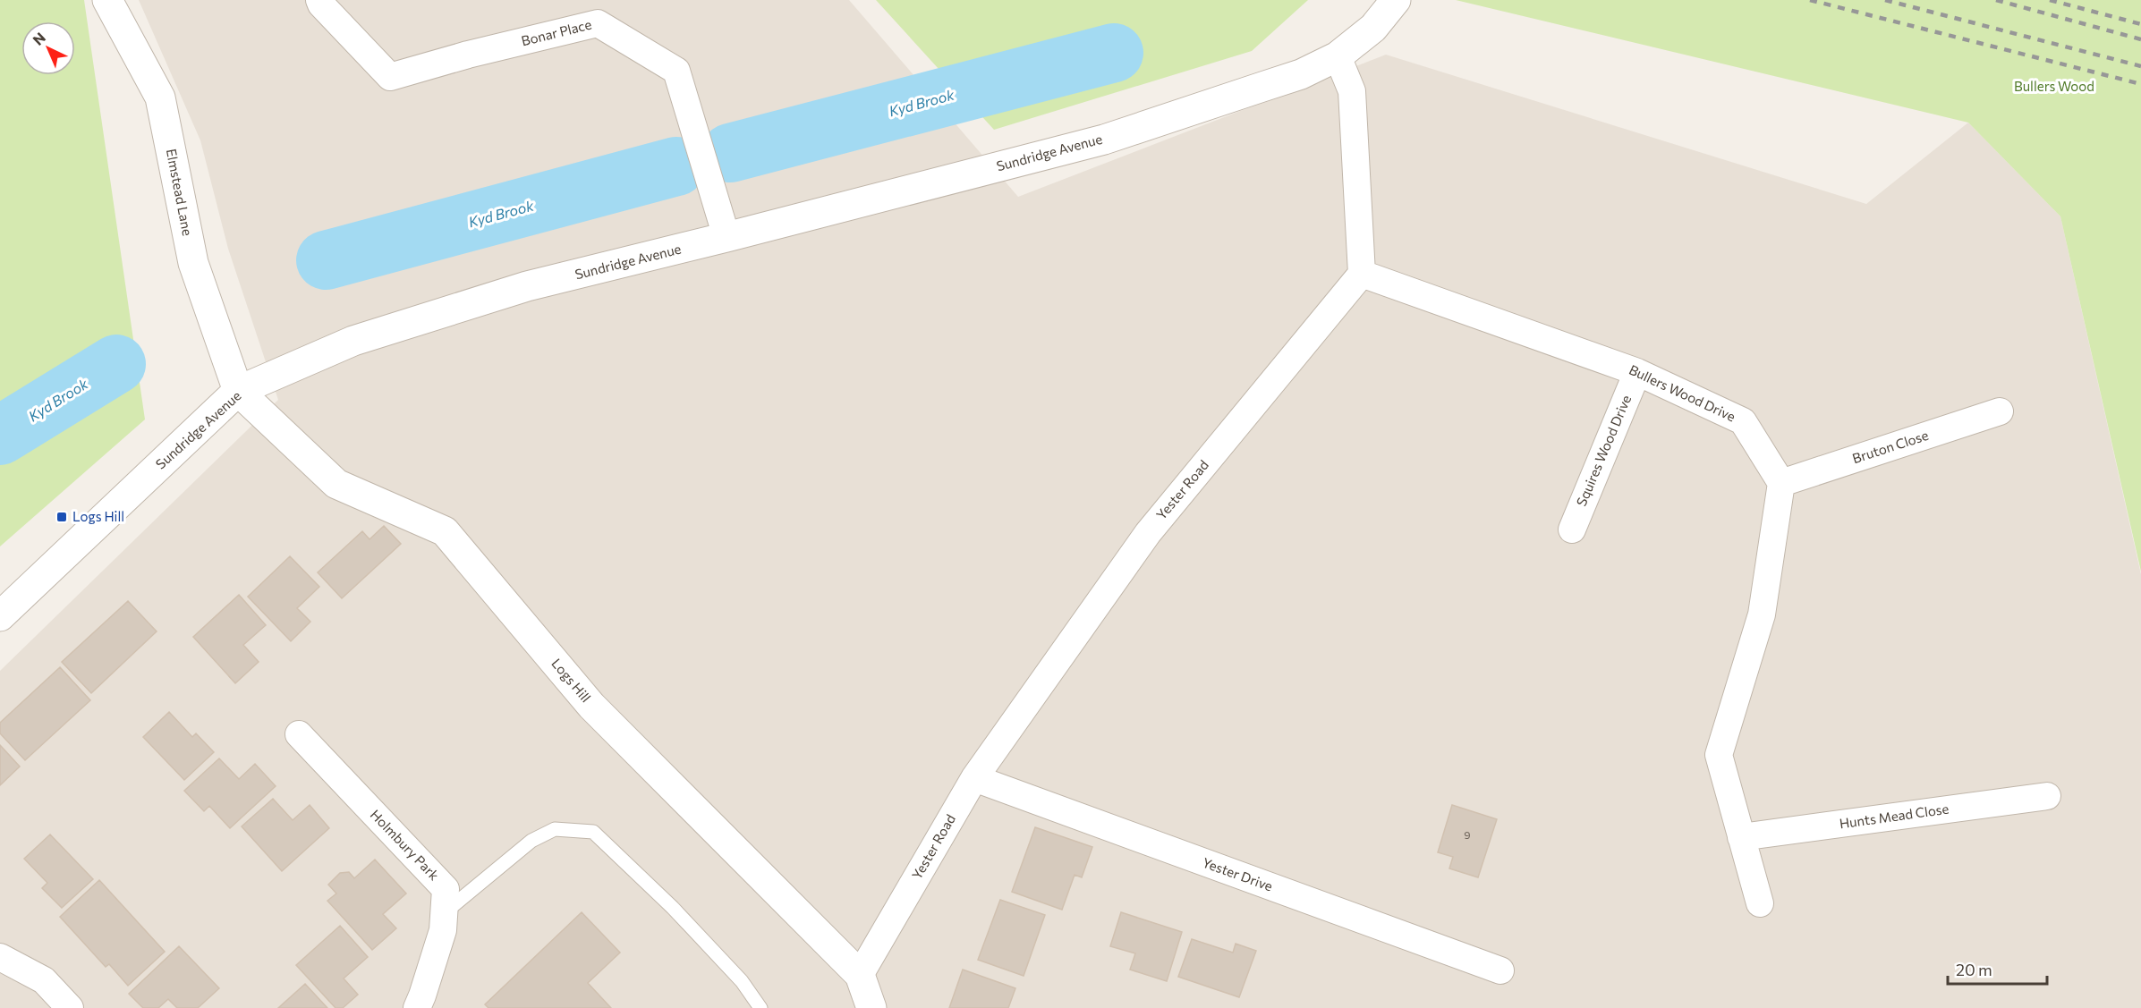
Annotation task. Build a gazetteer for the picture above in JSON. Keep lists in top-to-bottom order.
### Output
{
  "streets": {
    "street": [
      "Bonar Place",
      "Sundridge Avenue",
      "Elmstead Lane",
      "Bullers Wood Drive",
      "Bruton Close",
      "Squires Wood Drive",
      "Yester Road",
      "Logs Hill",
      "Hunts Mead Close",
      "Holmbury Park",
      "Yester Drive"
    ]
  },
  "crossings": [
    ["Bonar Place", "Sundridge Avenue"],
    ["Sundridge Avenue", "Elmstead Lane"],
    ["Sundridge Avenue", "Logs Hill"],
    ["Elmstead Lane", "Logs Hill"],
    ["Bullers Wood Drive", "Bruton Close"],
    ["Bullers Wood Drive", "Squires Wood Drive"],
    ["Bullers Wood Drive", "Yester Road"],
    ["Yester Road", "Logs Hill"],
    ["Yester Road", "Yester Drive"]
  ],
  "water": ["Kyd Brook"],
  "parks": ["Bullers Wood"],
  "places": {
    "transit": ["Logs Hill"]
  },
  "house_numbers": ["9"],
  "scale_bar": "20 m",
  "north": "top left"
}
